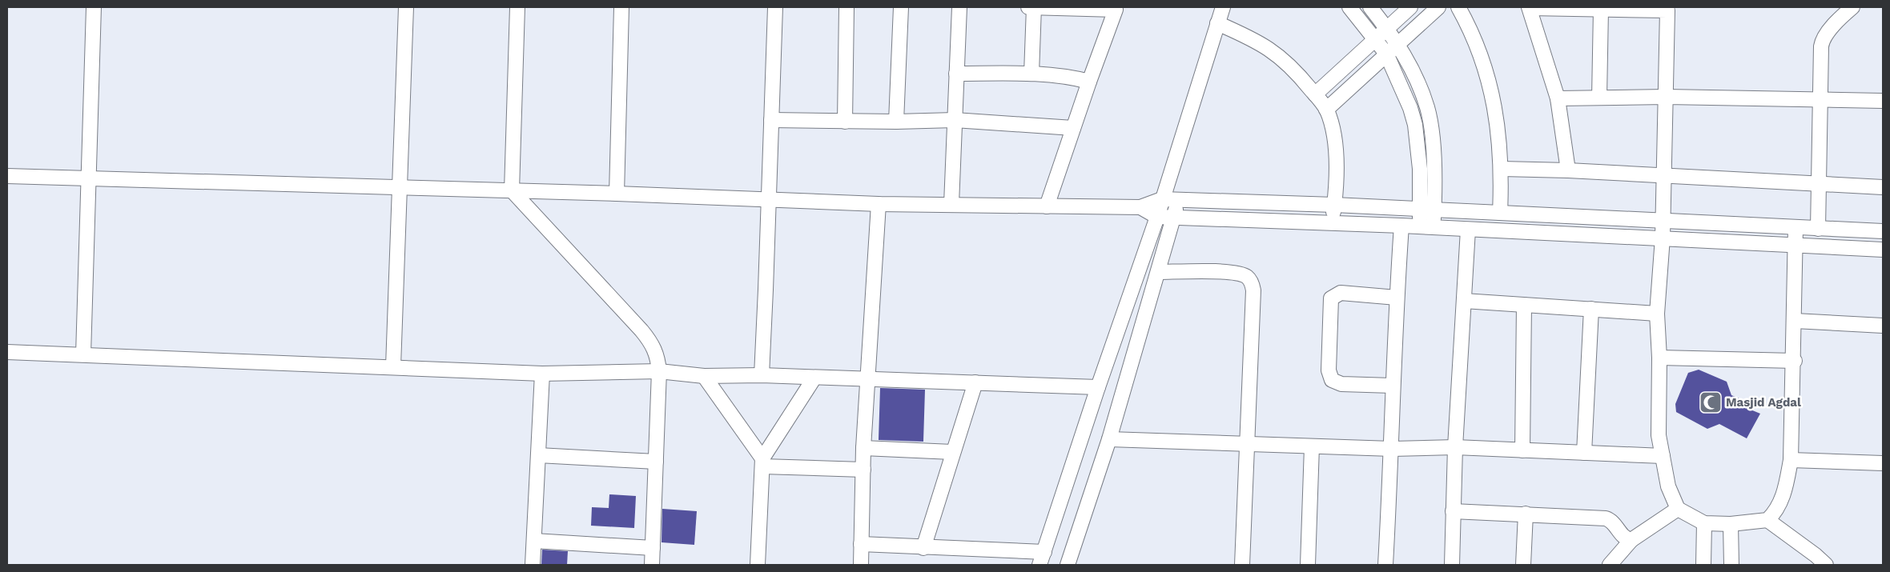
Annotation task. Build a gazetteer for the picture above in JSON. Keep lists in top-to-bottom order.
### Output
{
  "places": {
    "mosque": ["Masjid Agdal"]
  }
}
